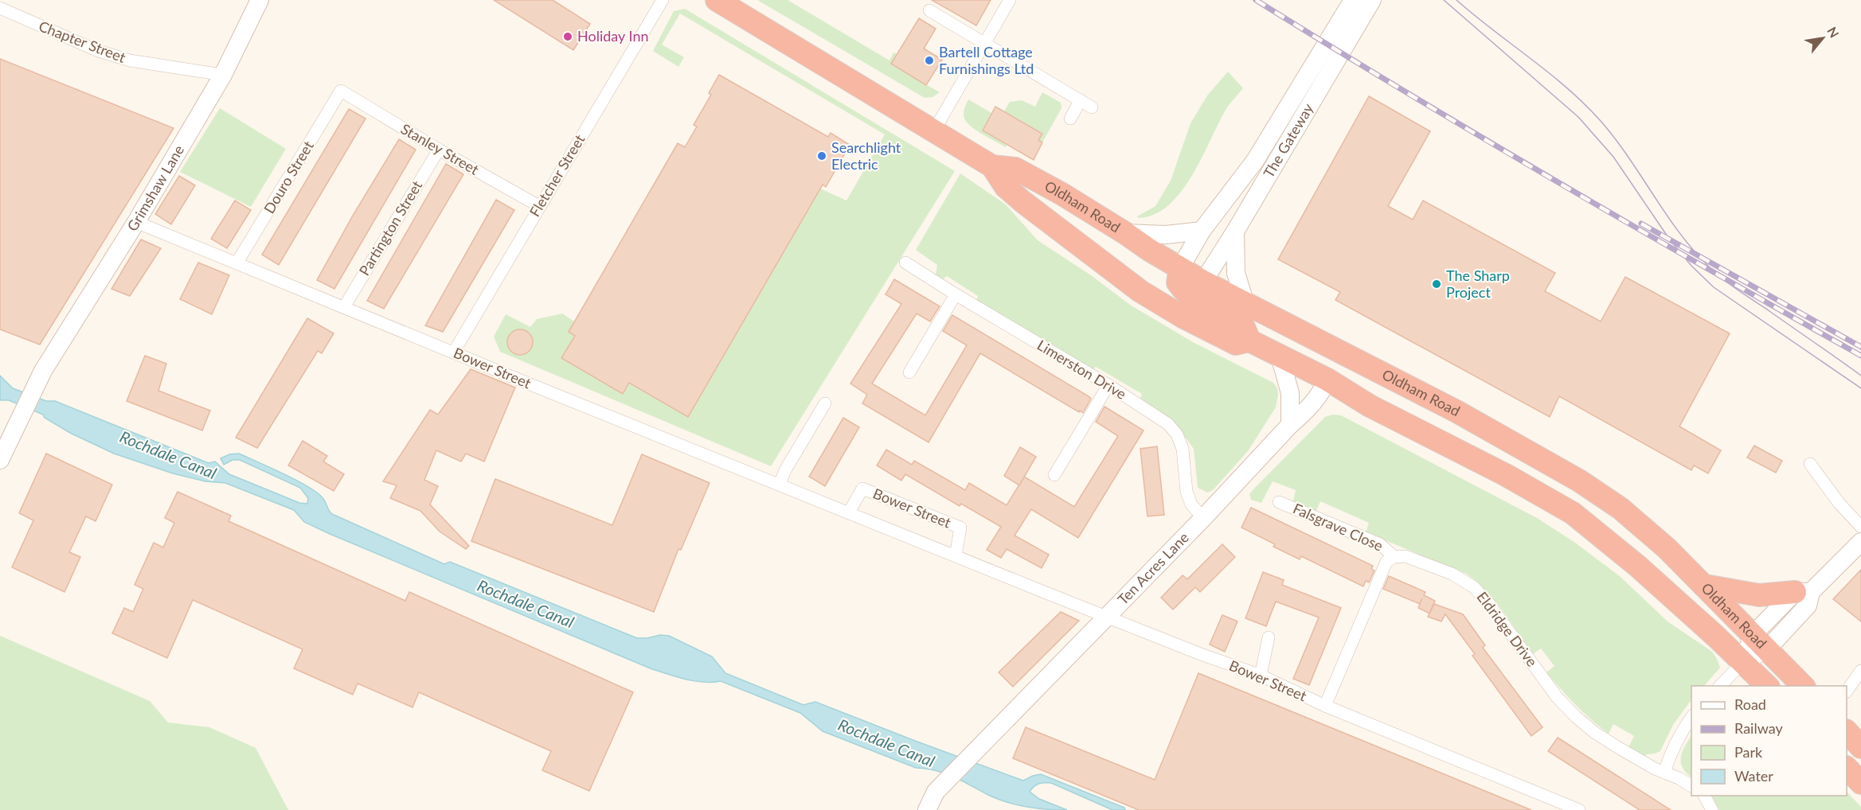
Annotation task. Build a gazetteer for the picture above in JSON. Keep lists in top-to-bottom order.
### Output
{
  "streets": {
    "highway": ["Oldham Road"],
    "street": [
      "Chapter Street",
      "The Gateway",
      "Stanley Street",
      "Fletcher Street",
      "Douro Street",
      "Grimshaw Lane",
      "Partington Street",
      "Bower Street",
      "Limerston Drive",
      "Falsgrave Close",
      "Ten Acres Lane",
      "Eldridge Drive"
    ]
  },
  "crossings": [
    ["Chapter Street", "Grimshaw Lane"],
    ["The Gateway", "Oldham Road"],
    ["Stanley Street", "Fletcher Street"],
    ["Stanley Street", "Douro Street"],
    ["Stanley Street", "Partington Street"],
    ["Fletcher Street", "Bower Street"],
    ["Douro Street", "Bower Street"],
    ["Grimshaw Lane", "Bower Street"],
    ["Oldham Road", "Ten Acres Lane"],
    ["Partington Street", "Bower Street"],
    ["Bower Street", "Ten Acres Lane"],
    ["Limerston Drive", "Ten Acres Lane"],
    ["Falsgrave Close", "Eldridge Drive"]
  ],
  "water": ["Rochdale Canal"],
  "places": [
    "Holiday Inn",
    "Bartell Cottage Furnishings Ltd",
    "Searchlight Electric",
    "The Sharp Project"
  ],
  "legend": [
    "Road",
    "Railway",
    "Park",
    "Water"
  ],
  "north": "top right"
}
